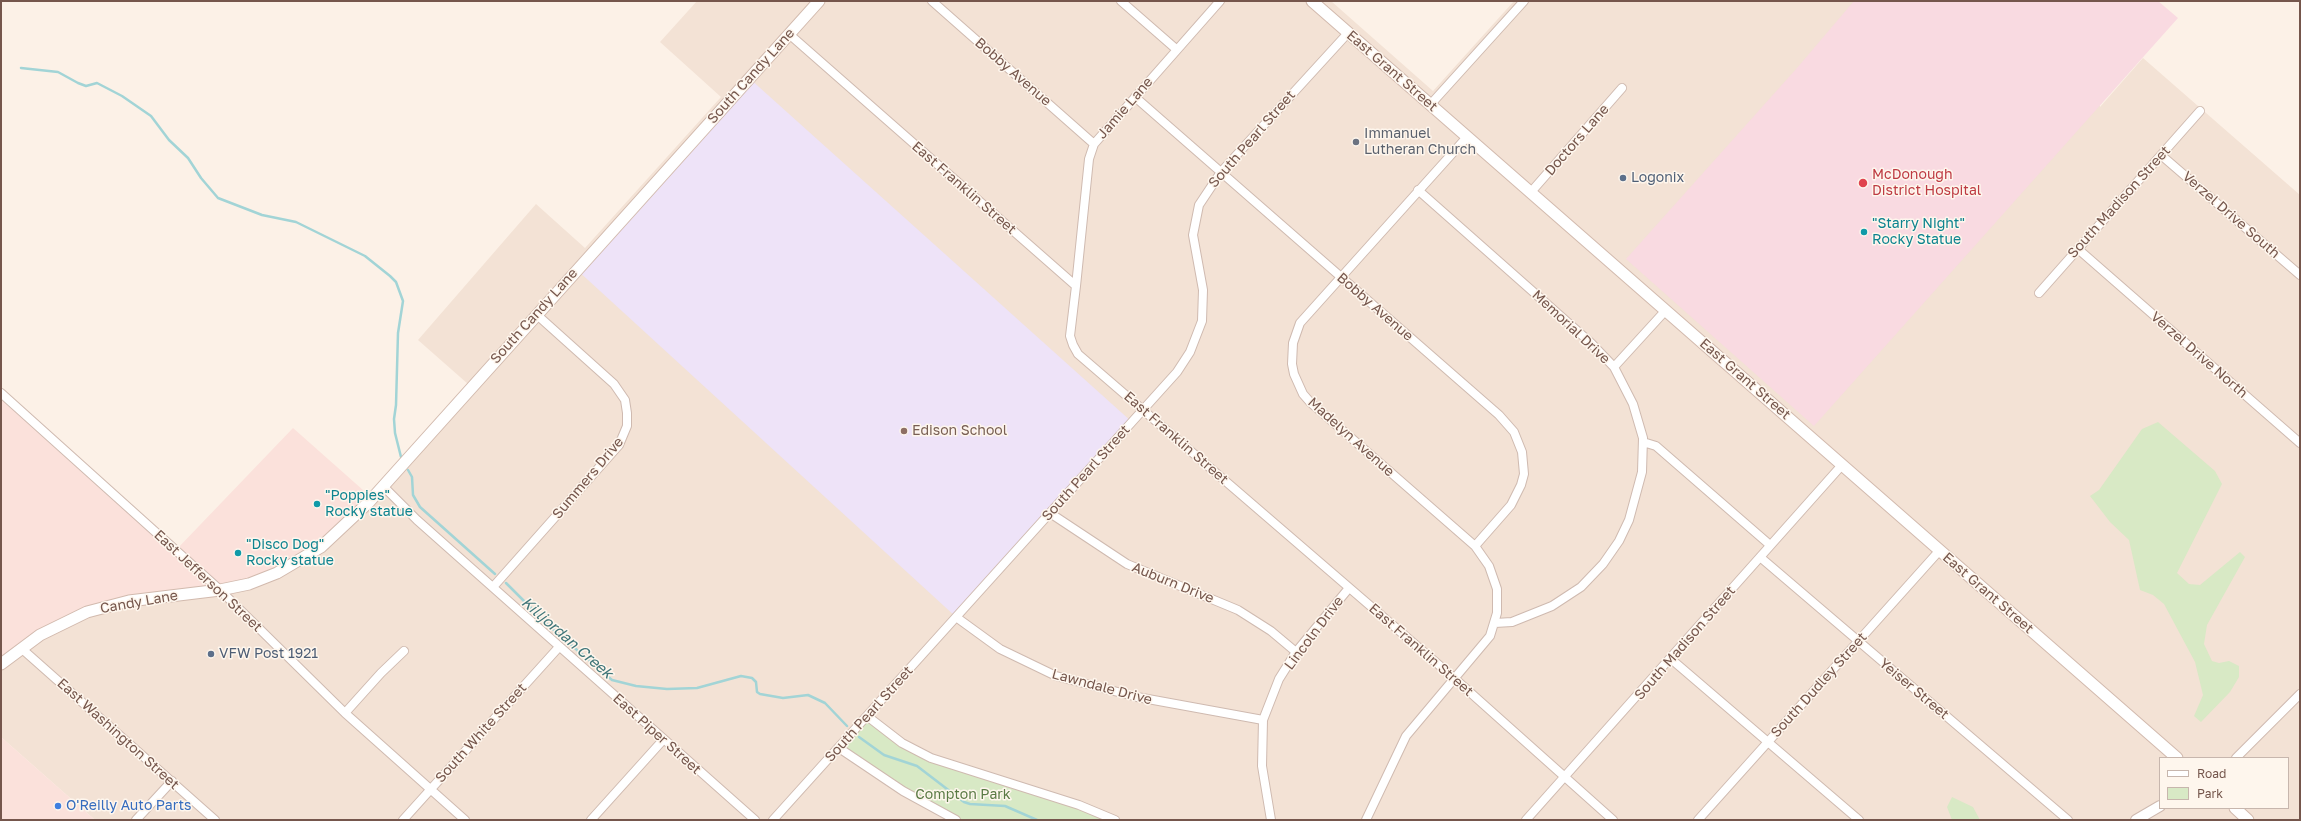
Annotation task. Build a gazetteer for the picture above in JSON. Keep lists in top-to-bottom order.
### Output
{
  "streets": {
    "main road": ["East Grant Street", "South Candy Lane", "Candy Lane"],
    "street": [
      "Bobby Avenue",
      "Jamie Lane",
      "South Pearl Street",
      "Doctors Lane",
      "East Franklin Street",
      "South Madison Street",
      "Verzel Drive South",
      "Memorial Drive",
      "Verzel Drive North",
      "Madelyn Avenue",
      "Summers Drive",
      "East Jefferson Street",
      "Auburn Drive",
      "Lincoln Drive",
      "South Dudley Street",
      "Lawndale Drive",
      "Yeiser Street",
      "South White Street",
      "East Washington Street",
      "East Piper Street"
    ]
  },
  "crossings": [
    ["East Grant Street", "South Pearl Street"],
    ["East Grant Street", "Doctors Lane"],
    ["East Grant Street", "South Madison Street"],
    ["East Grant Street", "Madelyn Avenue"],
    ["East Grant Street", "South Dudley Street"],
    ["Bobby Avenue", "Jamie Lane"],
    ["Bobby Avenue", "South Pearl Street"],
    ["Bobby Avenue", "Madelyn Avenue"],
    ["South Candy Lane", "East Franklin Street"],
    ["South Candy Lane", "Summers Drive"],
    ["South Candy Lane", "East Jefferson Street"],
    ["South Candy Lane", "Candy Lane"],
    ["South Candy Lane", "East Piper Street"],
    ["Jamie Lane", "East Franklin Street"],
    ["South Pearl Street", "East Franklin Street"],
    ["South Pearl Street", "Auburn Drive"],
    ["South Pearl Street", "Lawndale Drive"],
    ["East Franklin Street", "South Madison Street"],
    ["East Franklin Street", "Madelyn Avenue"],
    ["East Franklin Street", "Lincoln Drive"],
    ["South Madison Street", "Verzel Drive South"],
    ["South Madison Street", "Verzel Drive North"],
    ["South Madison Street", "Yeiser Street"],
    ["Memorial Drive", "Madelyn Avenue"],
    ["Summers Drive", "East Piper Street"],
    ["East Jefferson Street", "Candy Lane"],
    ["East Jefferson Street", "South White Street"],
    ["Auburn Drive", "Lincoln Drive"],
    ["Candy Lane", "East Washington Street"],
    ["Lincoln Drive", "Lawndale Drive"],
    ["South Dudley Street", "Yeiser Street"],
    ["South White Street", "East Piper Street"]
  ],
  "water": ["Killjordan Creek"],
  "parks": ["Compton Park"],
  "places": [
    "Immanuel Lutheran Church",
    "Logonix",
    "McDonough District Hospital",
    "\"Starry Night\" Rocky Statue",
    "Edison School",
    "\"Poppies\" Rocky statue",
    "\"Disco Dog\" Rocky statue",
    "VFW Post 1921",
    "O'Reilly Auto Parts"
  ],
  "legend": ["Road", "Park"]
}
